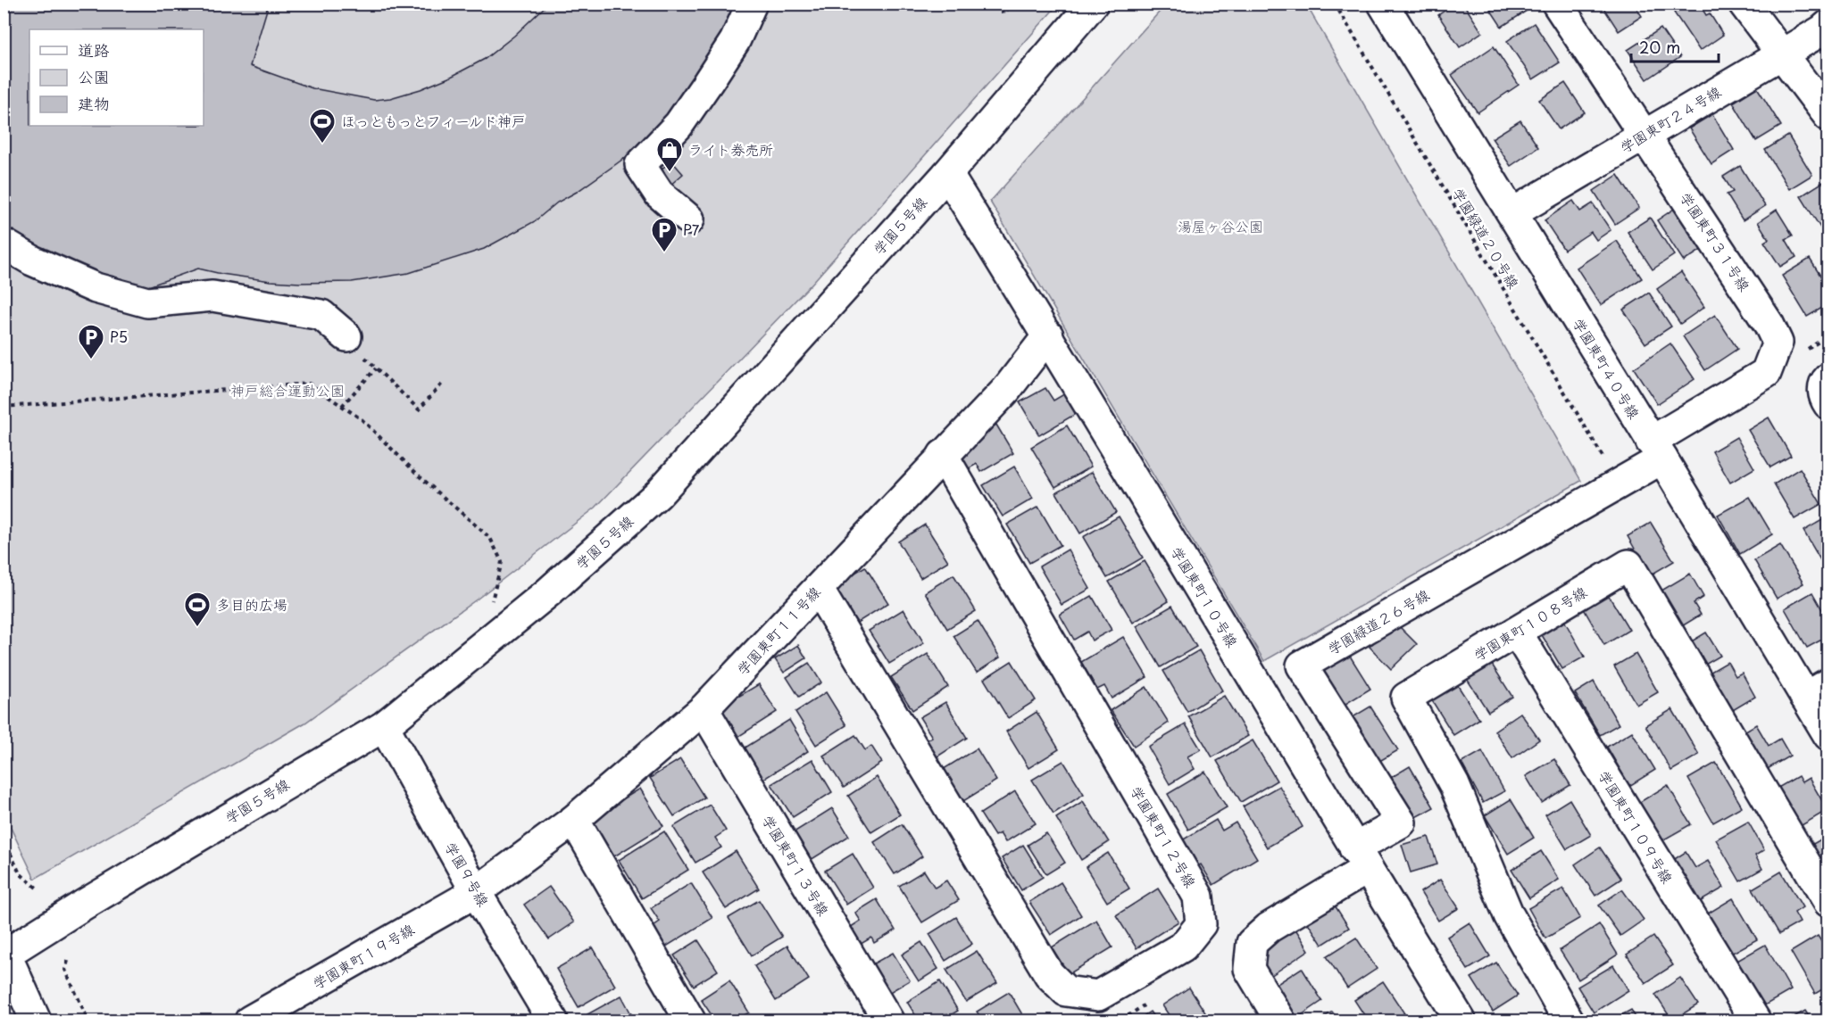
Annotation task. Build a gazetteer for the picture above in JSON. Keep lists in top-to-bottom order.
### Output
{
  "streets": {
    "street": [
      "学園東町２４号線",
      "学園５号線",
      "学園東町３１号線",
      "学園東町４０号線",
      "学園東町１０号線",
      "学園緑道２６号線",
      "学園東町１０８号線",
      "学園東町１１号線",
      "学園東町１０９号線",
      "学園東町１２号線",
      "学園東町１３号線",
      "学園９号線",
      "学園東町１９号線"
    ],
    "path": ["学園緑道２０号線"]
  },
  "crossings": [
    ["学園東町２４号線", "学園東町３１号線"],
    ["学園東町２４号線", "学園東町４０号線"],
    ["学園５号線", "学園東町１０号線"],
    ["学園５号線", "学園９号線"],
    ["学園緑道２０号線", "学園緑道２６号線"],
    ["学園東町３１号線", "学園東町４０号線"],
    ["学園東町３１号線", "学園緑道２６号線"],
    ["学園東町４０号線", "学園緑道２６号線"],
    ["学園東町１０号線", "学園緑道２６号線"],
    ["学園東町１０号線", "学園東町１１号線"],
    ["学園東町１０８号線", "学園東町１０９号線"],
    ["学園東町１１号線", "学園東町１２号線"],
    ["学園東町１１号線", "学園東町１３号線"],
    ["学園東町１１号線", "学園９号線"],
    ["学園東町１１号線", "学園東町１９号線"],
    ["学園９号線", "学園東町１９号線"]
  ],
  "parks": ["湯屋ヶ谷公園", "神戸総合運動公園"],
  "places": {
    "sports": ["ほっともっとフィールド神戸", "多目的広場"],
    "shop": ["ライト券売所"],
    "parking": ["P7", "P5"]
  },
  "legend": ["道路", "公園", "建物"],
  "scale_bar": "20 m"
}
